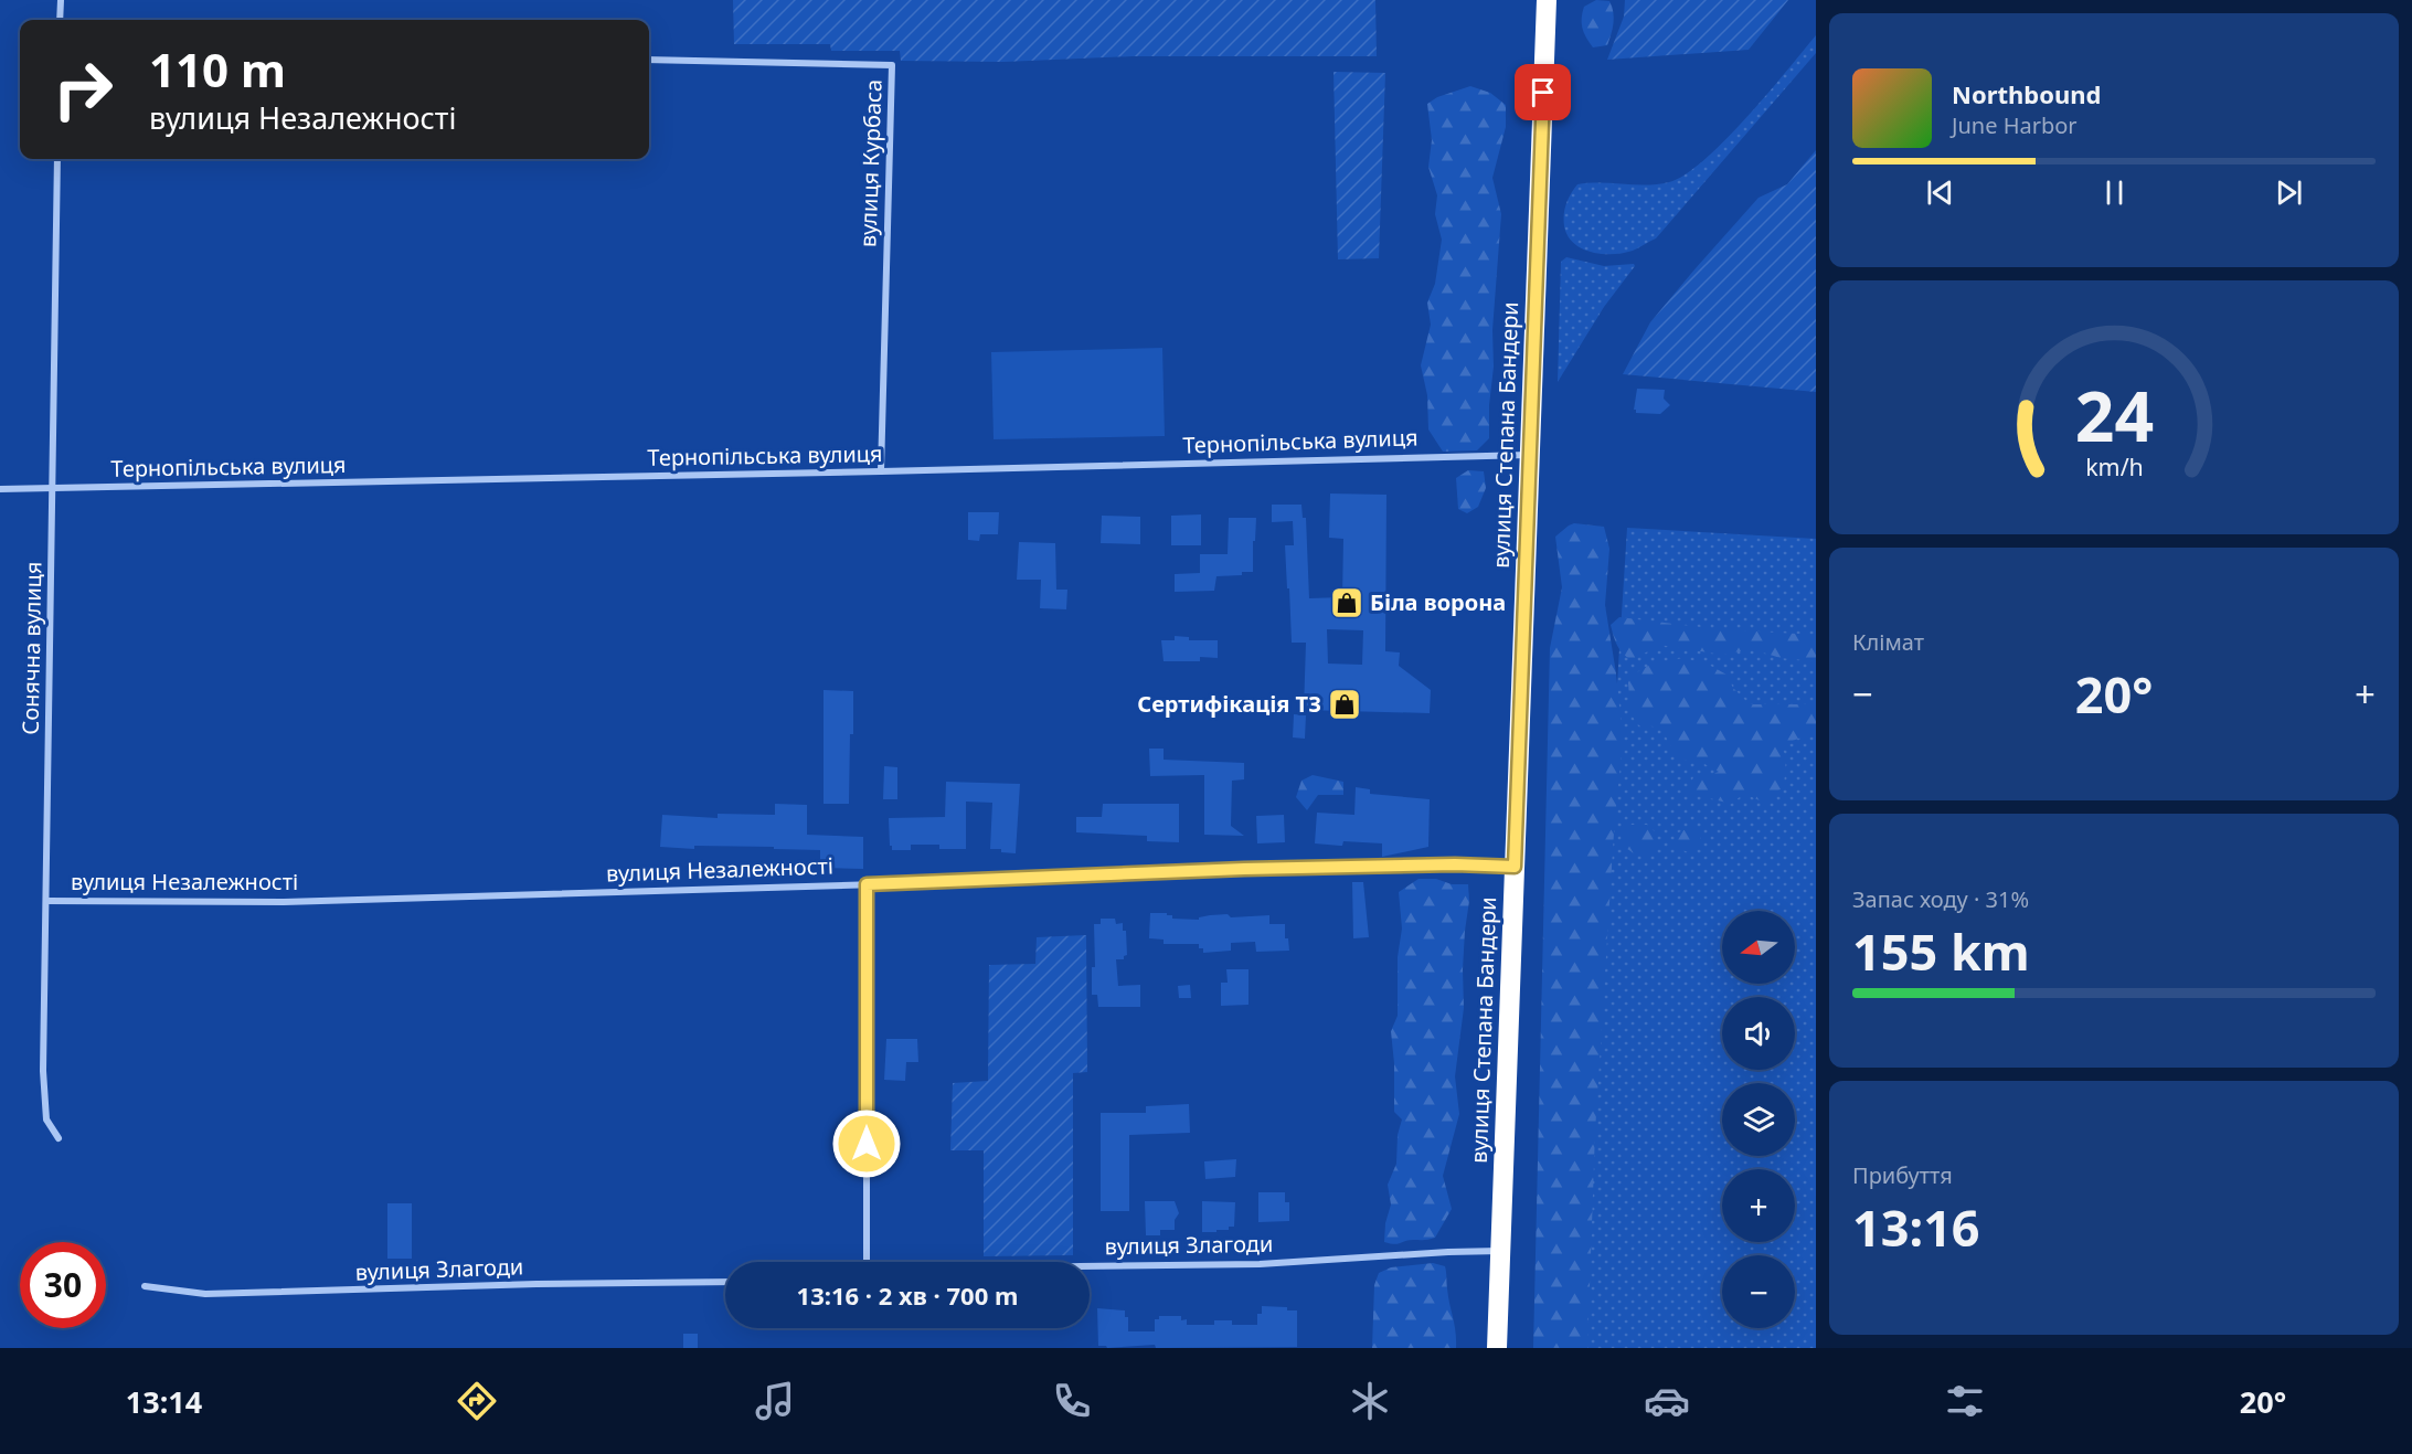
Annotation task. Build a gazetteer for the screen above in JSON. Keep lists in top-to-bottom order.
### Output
{
  "streets": {
    "highway": ["вулиця Степана Бандери"],
    "street": [
      "вулиця Курбаса",
      "Тернопільська вулиця",
      "Сонячна вулиця",
      "вулиця Незалежності",
      "вулиця Злагоди"
    ]
  },
  "crossings": [
    ["вулиця Курбаса", "Тернопільська вулиця"],
    ["вулиця Степана Бандери", "Тернопільська вулиця"],
    ["вулиця Степана Бандери", "вулиця Незалежності"],
    ["вулиця Степана Бандери", "вулиця Злагоди"],
    ["Тернопільська вулиця", "Сонячна вулиця"],
    ["Сонячна вулиця", "вулиця Незалежності"]
  ],
  "places": {
    "shop": ["Біла ворона", "Сертифікація ТЗ"]
  },
  "north": "left",
  "page": {
    "turn": ["110 m", "вулиця Незалежності"],
    "song": ["Northbound", "June Harbor"],
    "tile": [
      "Клімат",
      ["Запас ходу · 31%", "155 km"],
      ["Прибуття", "13:16"]
    ],
    "heat": ["−", "20°", "+"],
    "map_buttons": ["+", "−"],
    "limit": "30",
    "trip": "13:16 · 2 хв · 700 m",
    "tabs": ["13:14", "20°"],
    "gauge": ["24", "km/h"]
  }
}
